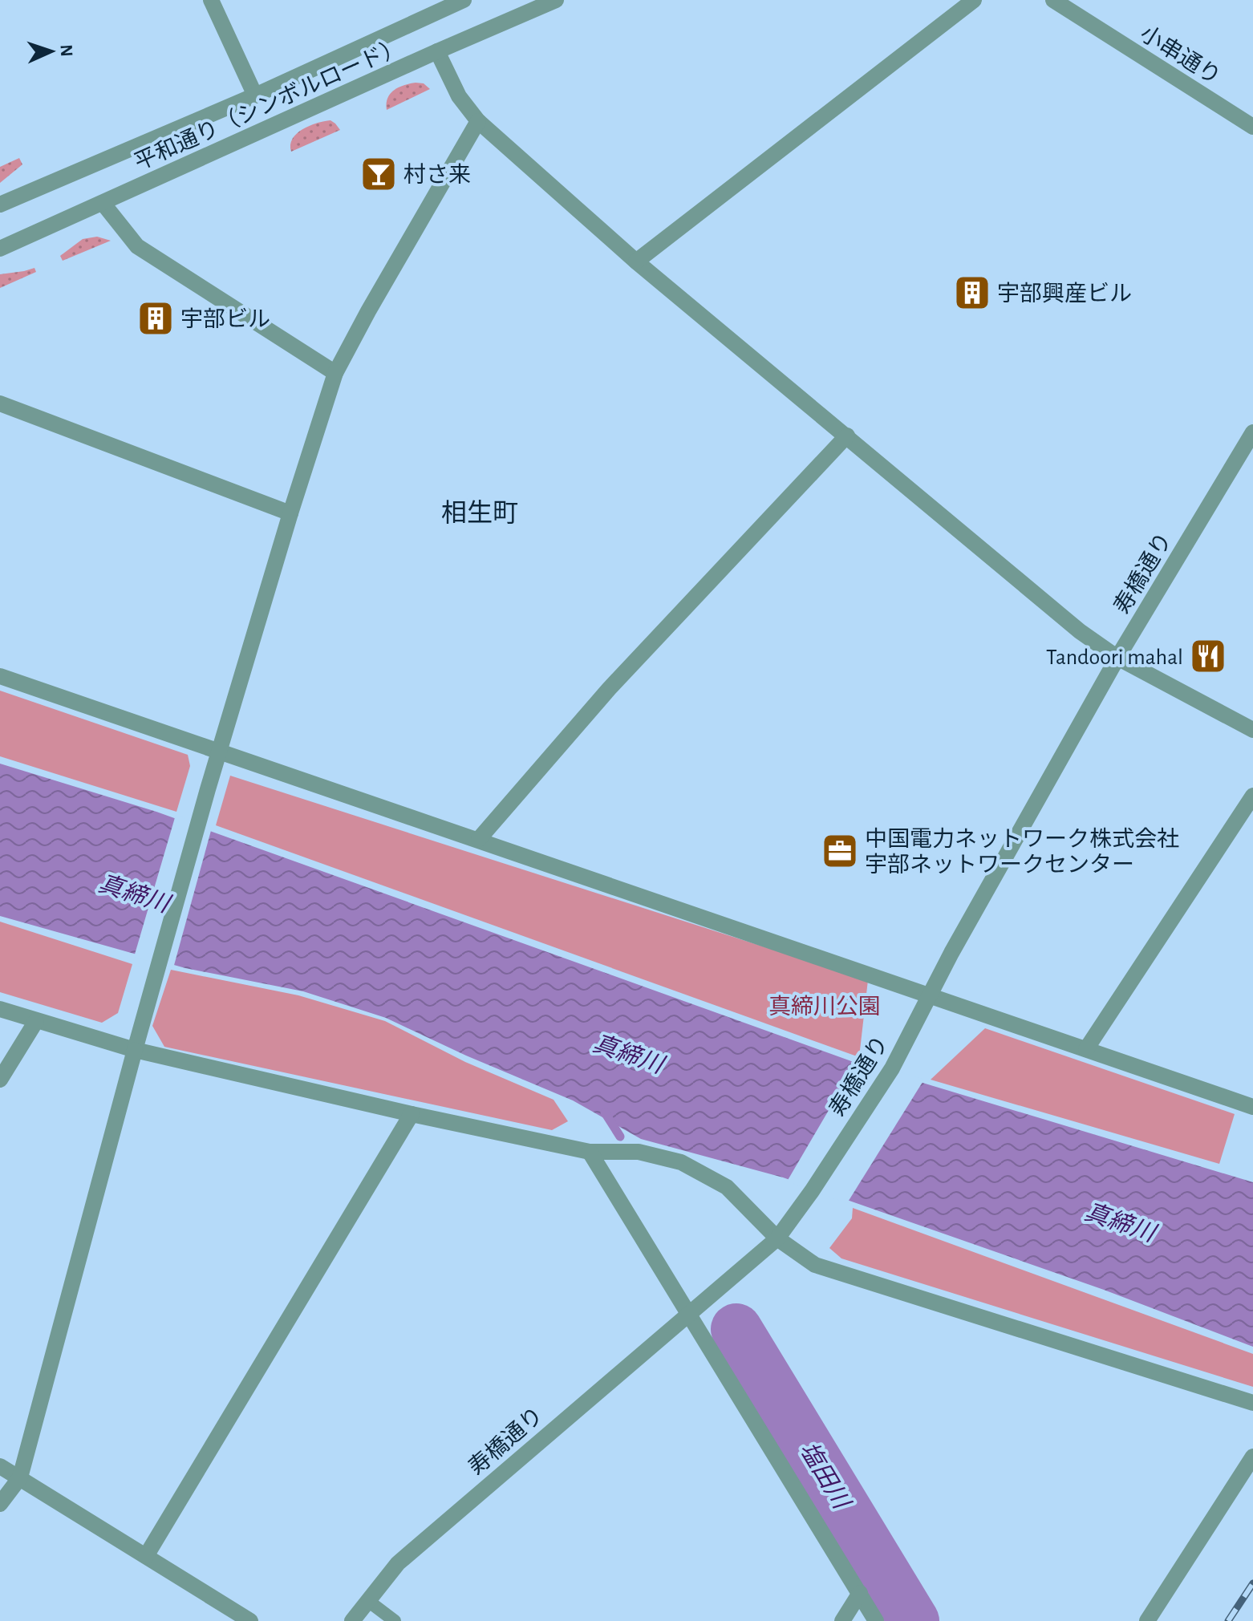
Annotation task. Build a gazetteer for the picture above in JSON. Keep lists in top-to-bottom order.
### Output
{
  "streets": {
    "street": ["小串通り", "平和通り（シンボルロード）", "寿橋通り"]
  },
  "districts": ["相生町"],
  "water": ["真締川", "塩田川"],
  "parks": ["真締川公園"],
  "places": {
    "bar": ["村さ来"],
    "building": ["宇部興産ビル", "宇部ビル"],
    "restaurant": ["Tandoori mahal"],
    "office": ["中国電力ネットワーク株式会社 宇部ネットワークセンター"]
  },
  "north": "right"
}
